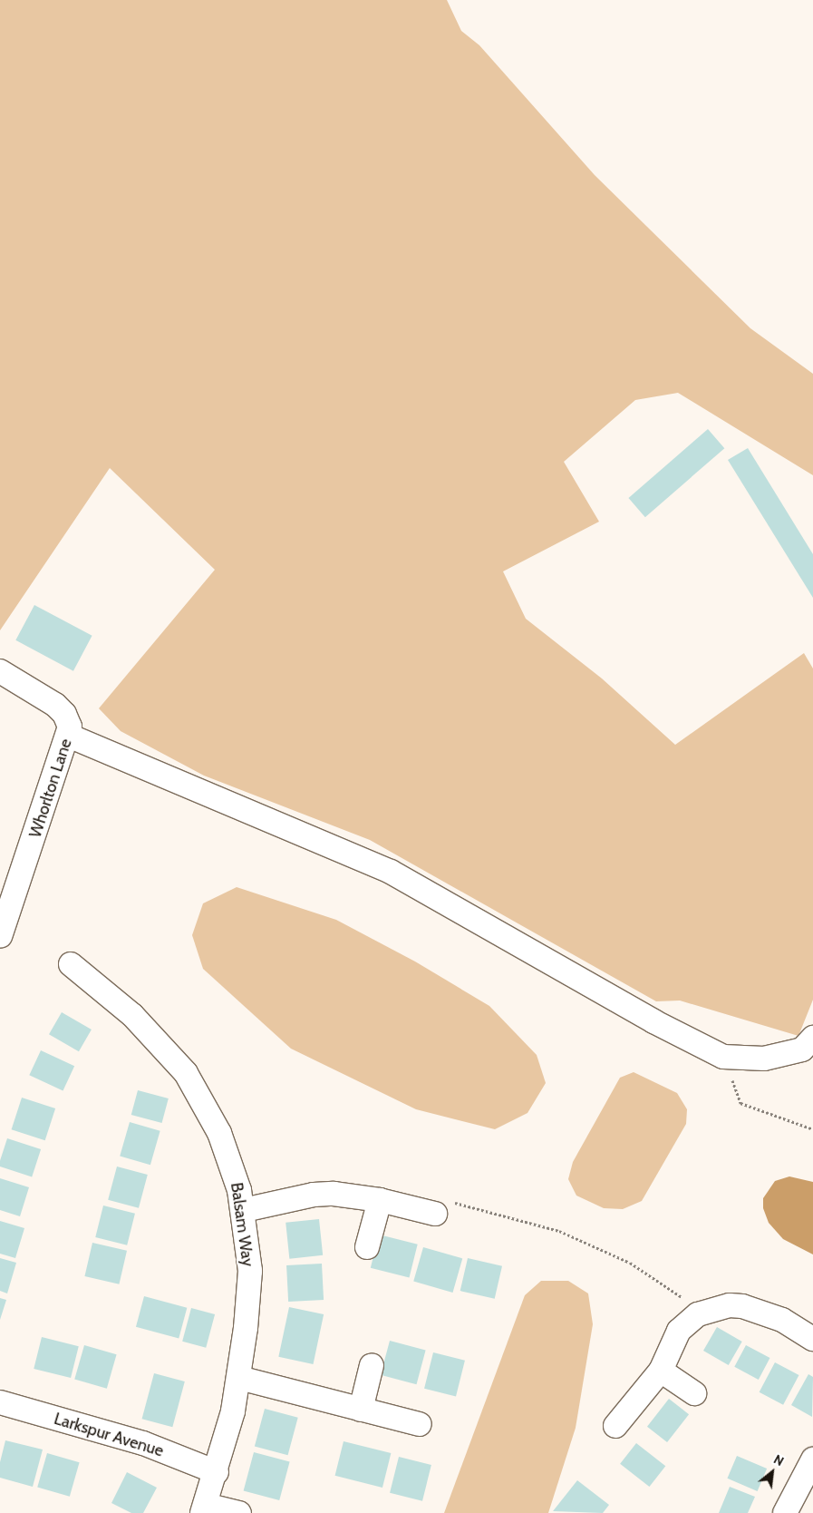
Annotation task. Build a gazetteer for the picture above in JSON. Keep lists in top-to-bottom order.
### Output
{
  "streets": {
    "street": ["Whorlton Lane", "Balsam Way", "Larkspur Avenue"]
  },
  "crossings": [
    ["Balsam Way", "Larkspur Avenue"]
  ],
  "north": "top right"
}
